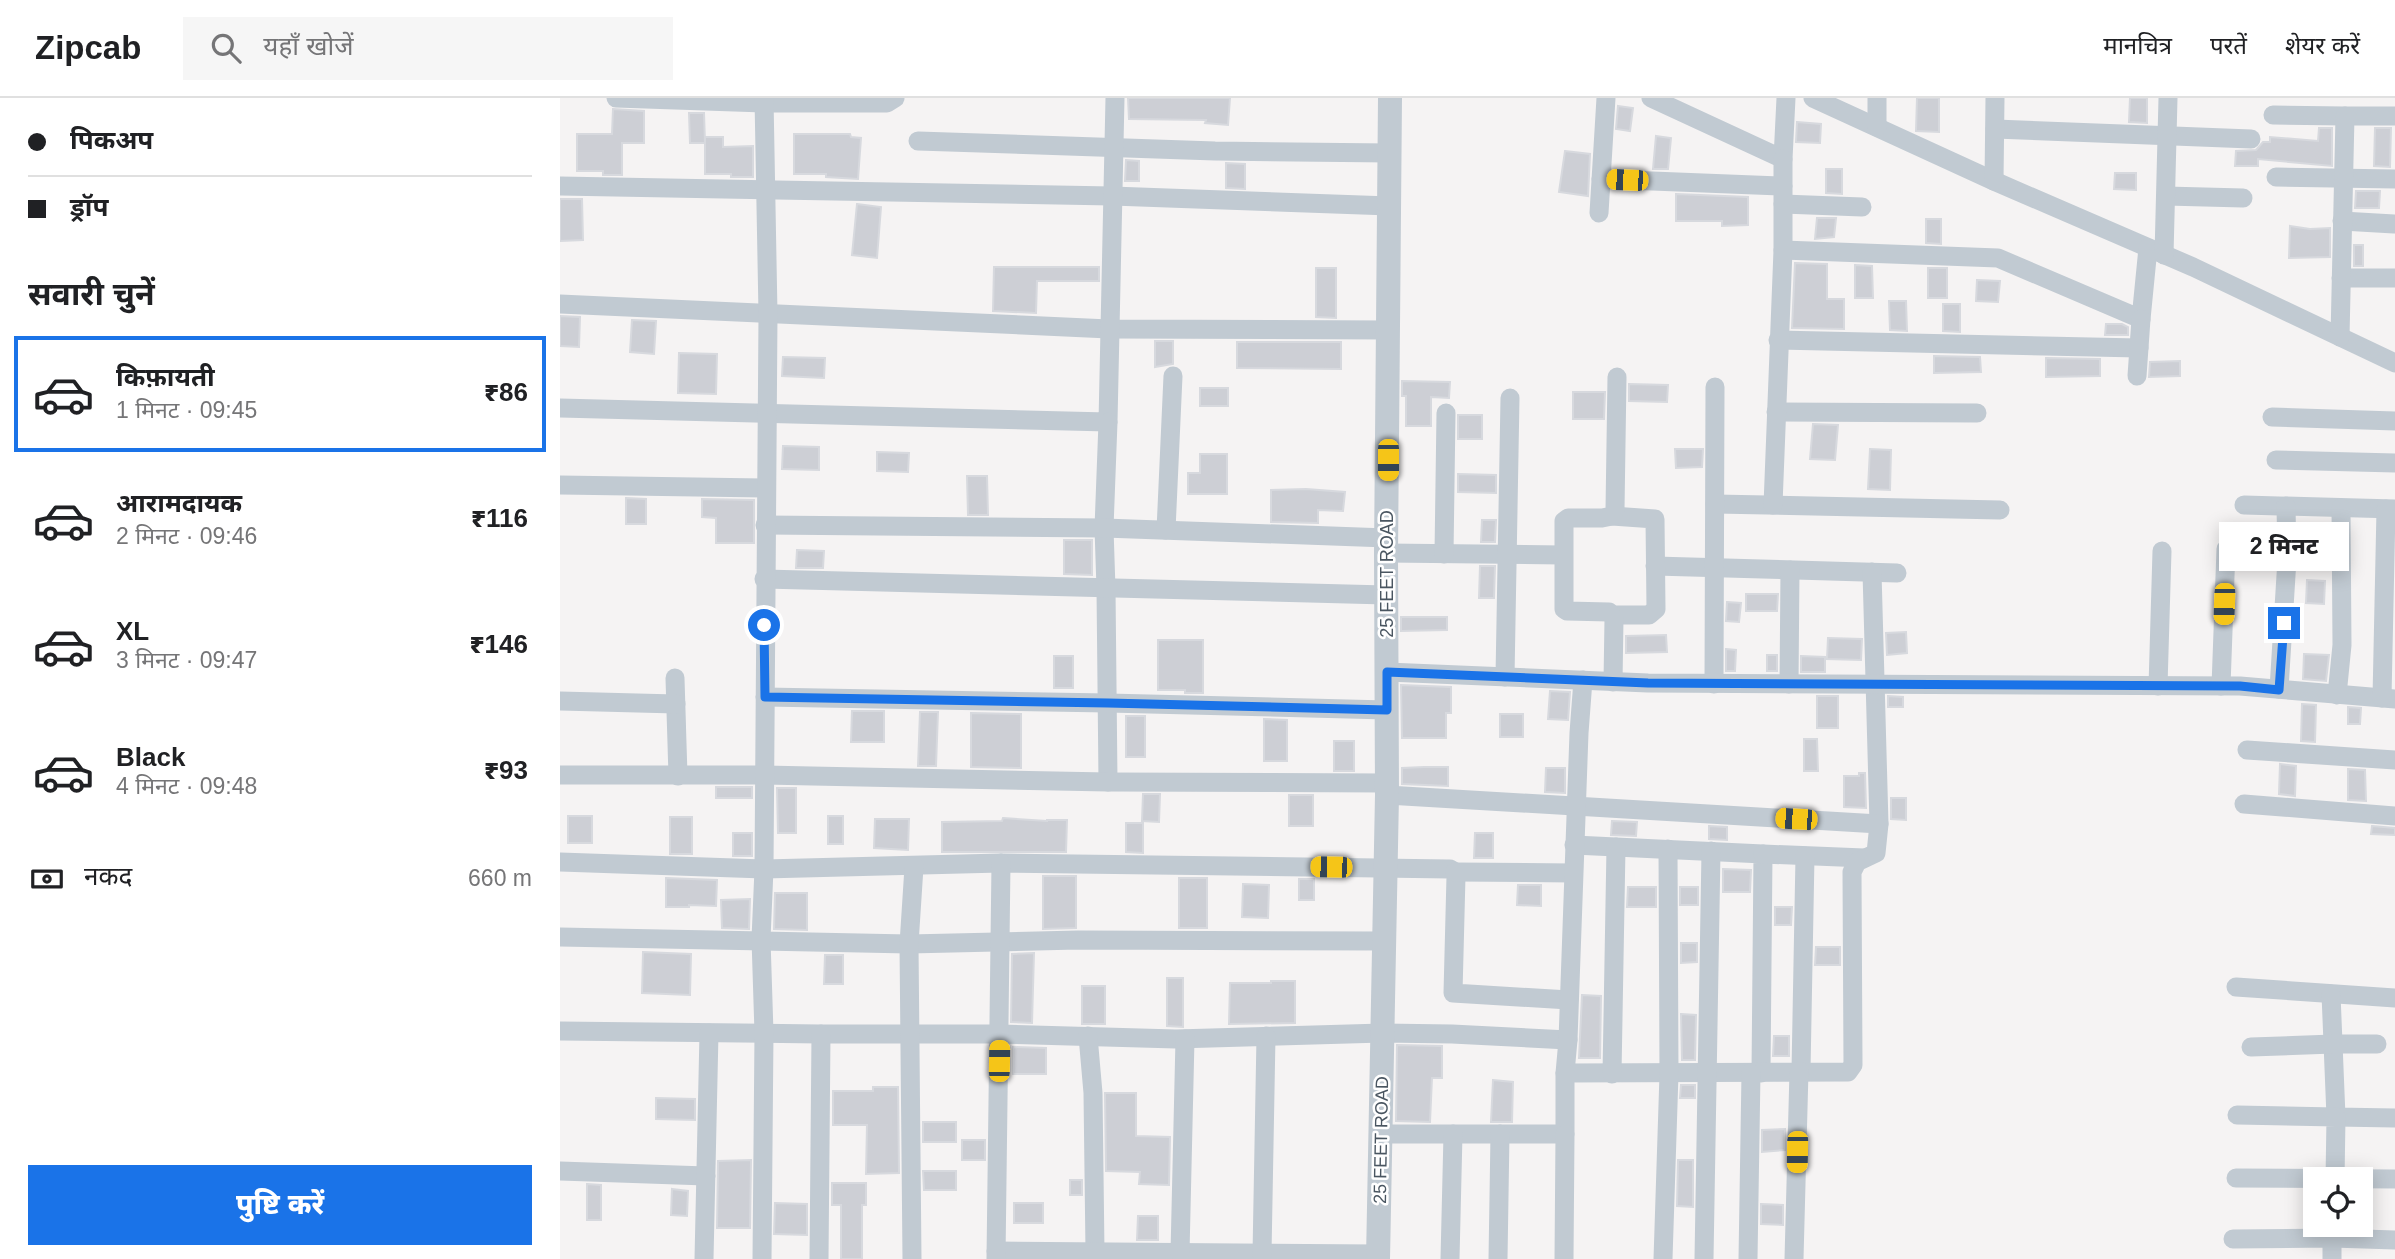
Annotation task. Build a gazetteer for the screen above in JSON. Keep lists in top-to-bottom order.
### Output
{
  "streets": {
    "street": ["25 FEET ROAD"]
  },
  "page": {
    "header": "Zipcab",
    "search": "यहाँ खोजें",
    "nav": ["मानचित्र", "परतें", "शेयर करें"],
    "banner": ["पिकअप", "ड्रॉप"],
    "heading": "सवारी चुनें",
    "list": [
      {
        "name": "किफ़ायती",
        "note": "1 मिनट · 09:45",
        "value": "₹86"
      },
      {
        "name": "आरामदायक",
        "note": "2 मिनट · 09:46",
        "value": "₹116"
      },
      {
        "name": "XL",
        "note": "3 मिनट · 09:47",
        "value": "₹146"
      },
      {
        "name": "Black",
        "note": "4 मिनट · 09:48",
        "value": "₹93"
      }
    ],
    "bubble": "2 मिनट",
    "pay": ["नकद", "660 m"],
    "buttons": "पुष्टि करें"
  }
}
